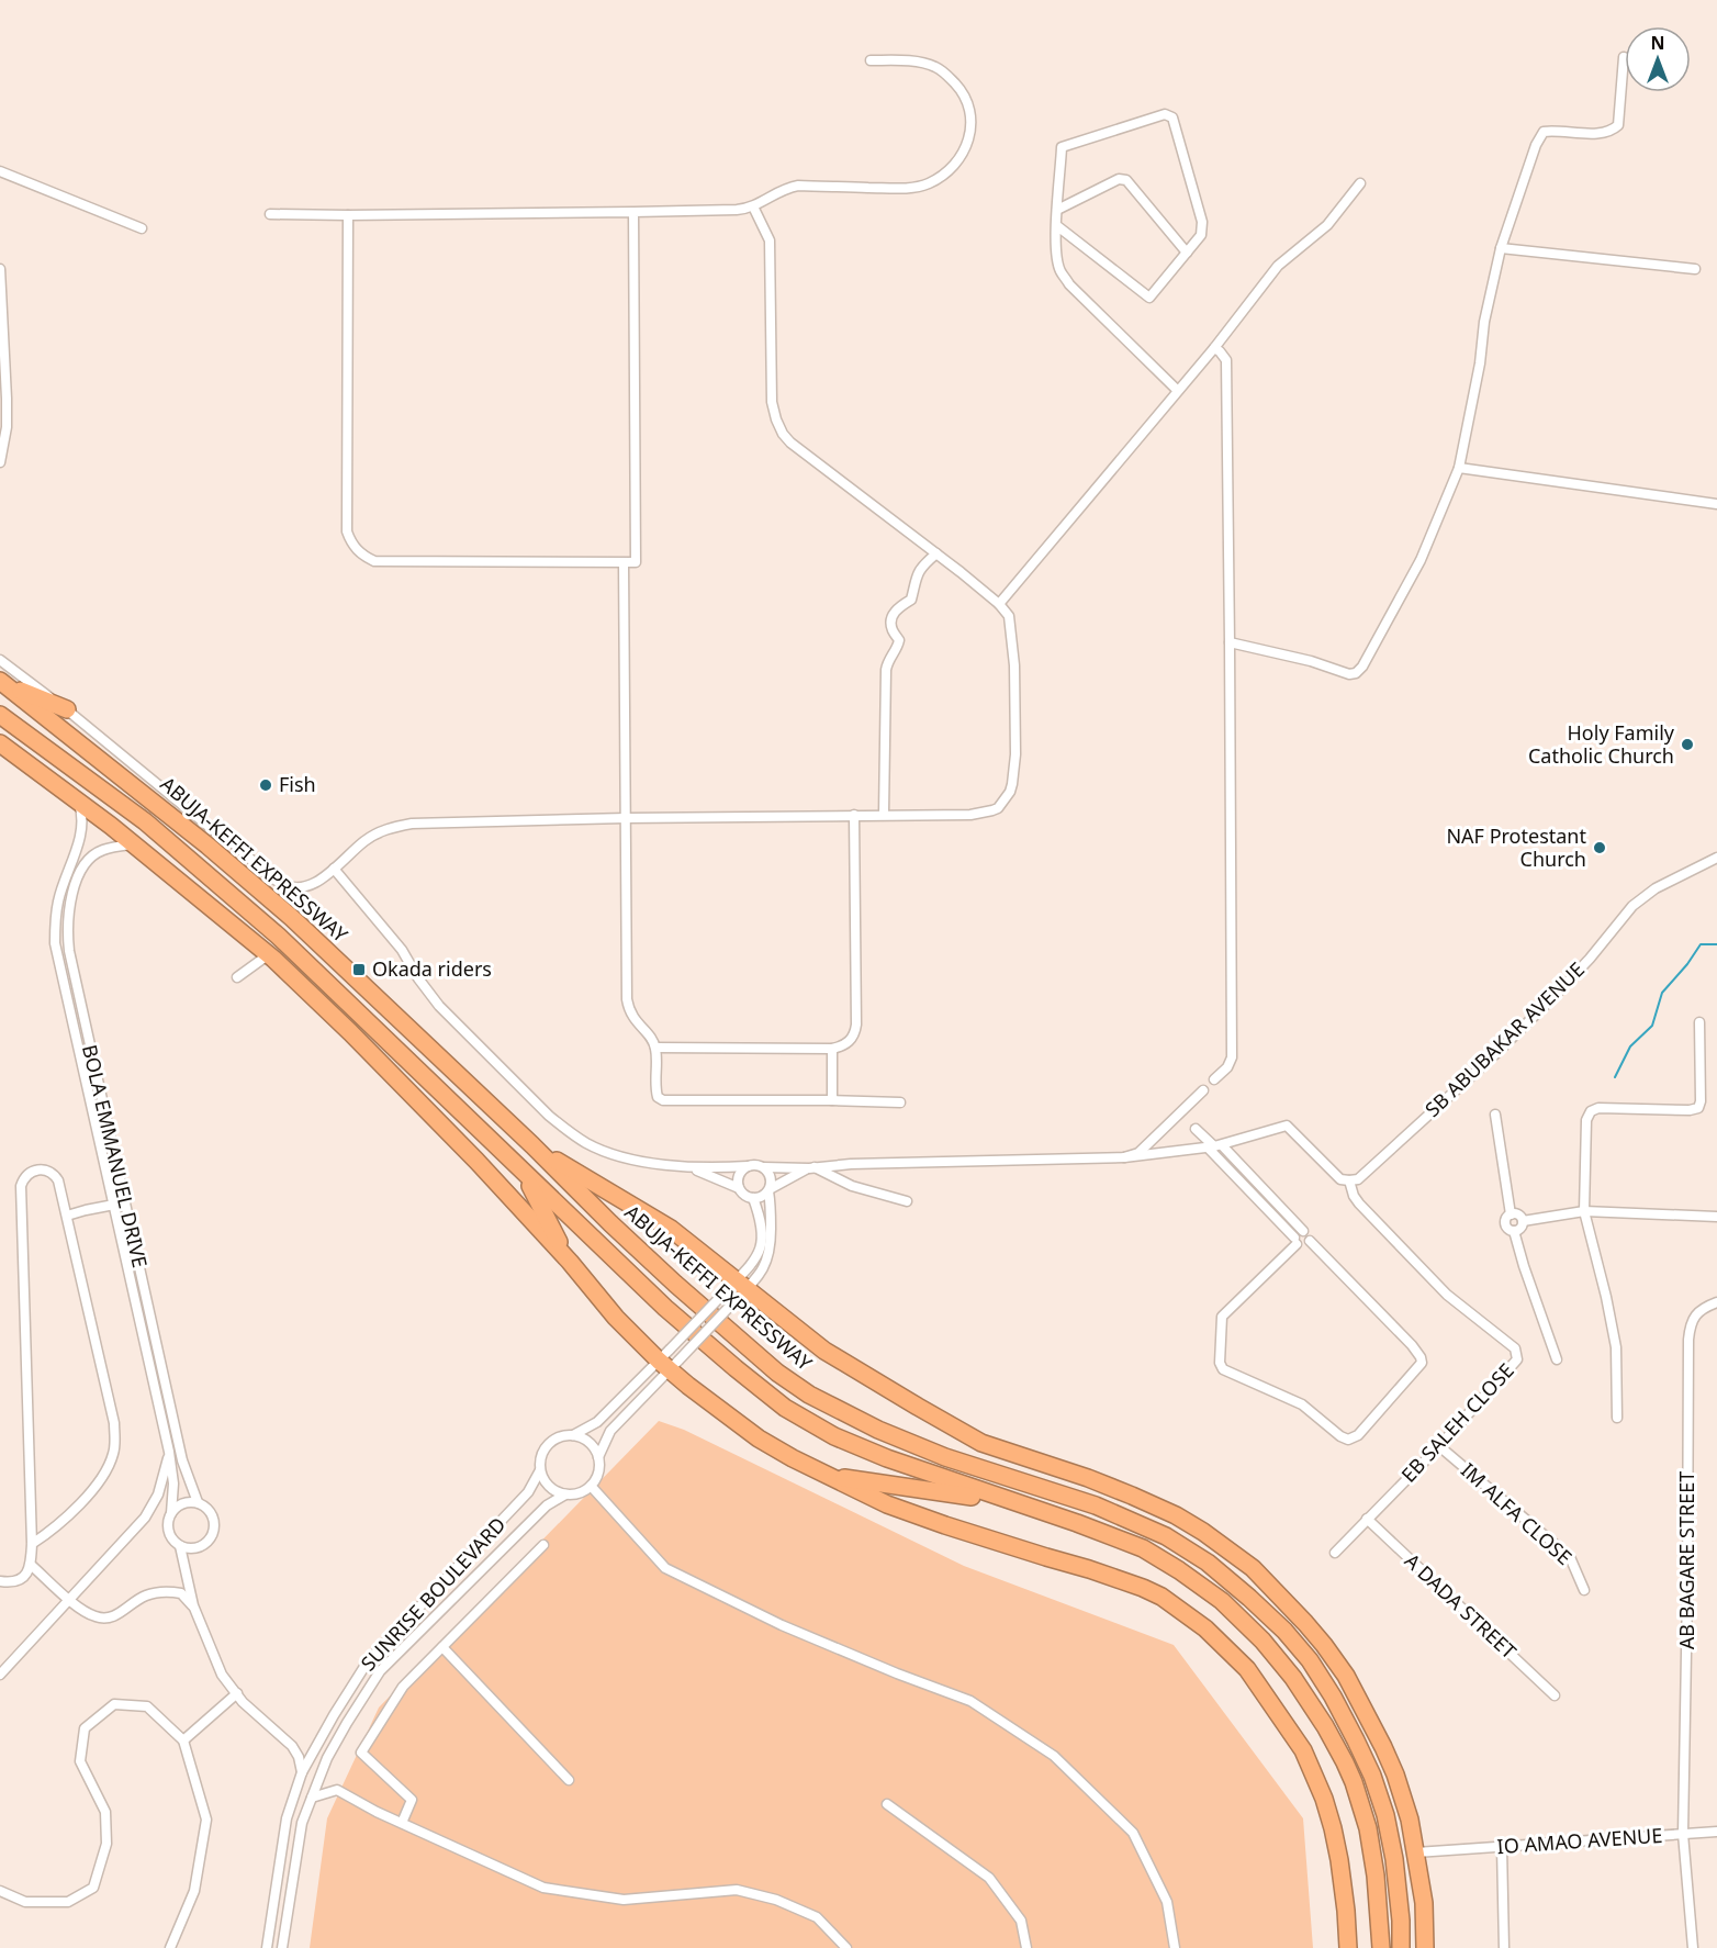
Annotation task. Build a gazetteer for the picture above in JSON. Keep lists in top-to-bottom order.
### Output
{
  "streets": {
    "highway": ["ABUJA-KEFFI EXPRESSWAY"],
    "street": [
      "SB ABUBAKAR AVENUE",
      "BOLA EMMANUEL DRIVE",
      "EB SALEH CLOSE",
      "IM ALFA CLOSE",
      "AB BAGARE STREET",
      "SUNRISE BOULEVARD",
      "A DADA STREET",
      "IO AMAO AVENUE"
    ]
  },
  "crossings": [
    ["ABUJA-KEFFI EXPRESSWAY", "IO AMAO AVENUE"],
    ["SB ABUBAKAR AVENUE", "EB SALEH CLOSE"],
    ["EB SALEH CLOSE", "IM ALFA CLOSE"],
    ["EB SALEH CLOSE", "A DADA STREET"],
    ["AB BAGARE STREET", "IO AMAO AVENUE"]
  ],
  "places": {
    "other": ["Holy Family Catholic Church", "Fish", "NAF Protestant Church"],
    "transit": ["Okada riders"]
  },
  "north": "top"
}
